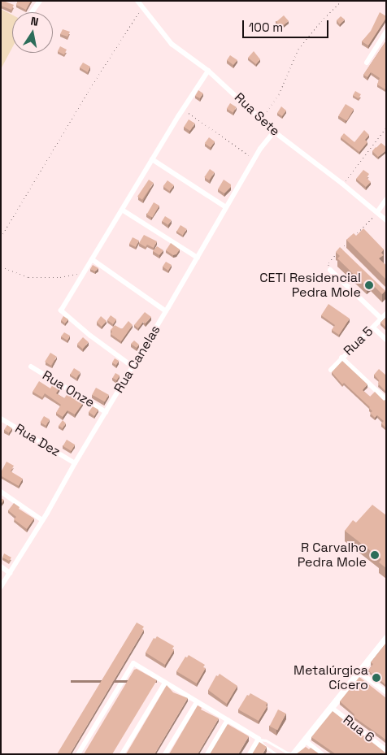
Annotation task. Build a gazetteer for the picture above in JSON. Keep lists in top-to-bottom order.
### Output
{
  "streets": {
    "street": [
      "Rua Sete",
      "Rua 5",
      "Rua Canelas",
      "Rua Onze",
      "Rua Dez",
      "Rua 6"
    ]
  },
  "crossings": [
    ["Rua Sete", "Rua Canelas"],
    ["Rua Canelas", "Rua Onze"],
    ["Rua Canelas", "Rua Dez"]
  ],
  "places": ["CETI Residencial Pedra Mole", "R Carvalho Pedra Mole", "Metalúrgica Cícero"],
  "scale_bar": "100 m",
  "north": "top"
}
